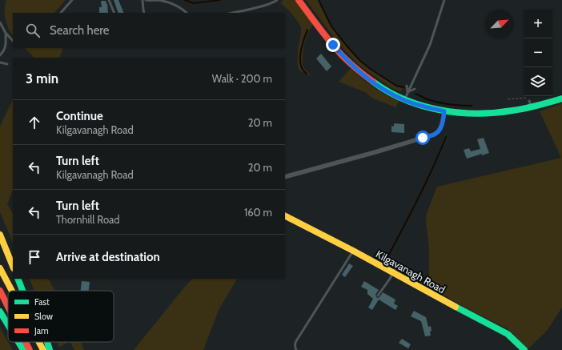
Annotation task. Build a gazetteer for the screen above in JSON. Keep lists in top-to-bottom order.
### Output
{
  "streets": {
    "main road": ["Kilgavanagh Road"]
  },
  "legend": ["Fast", "Slow", "Jam"],
  "north": "top right",
  "page": {
    "map_buttons": ["+", "−"],
    "search": "Search here",
    "heading": ["3 min", "Walk · 200 m"],
    "list": [
      ["Continue", "Kilgavanagh Road", "20 m"],
      ["Turn left", "Kilgavanagh Road", "20 m"],
      ["Turn left", "Thornhill Road", "160 m"],
      "Arrive at destination"
    ]
  }
}
